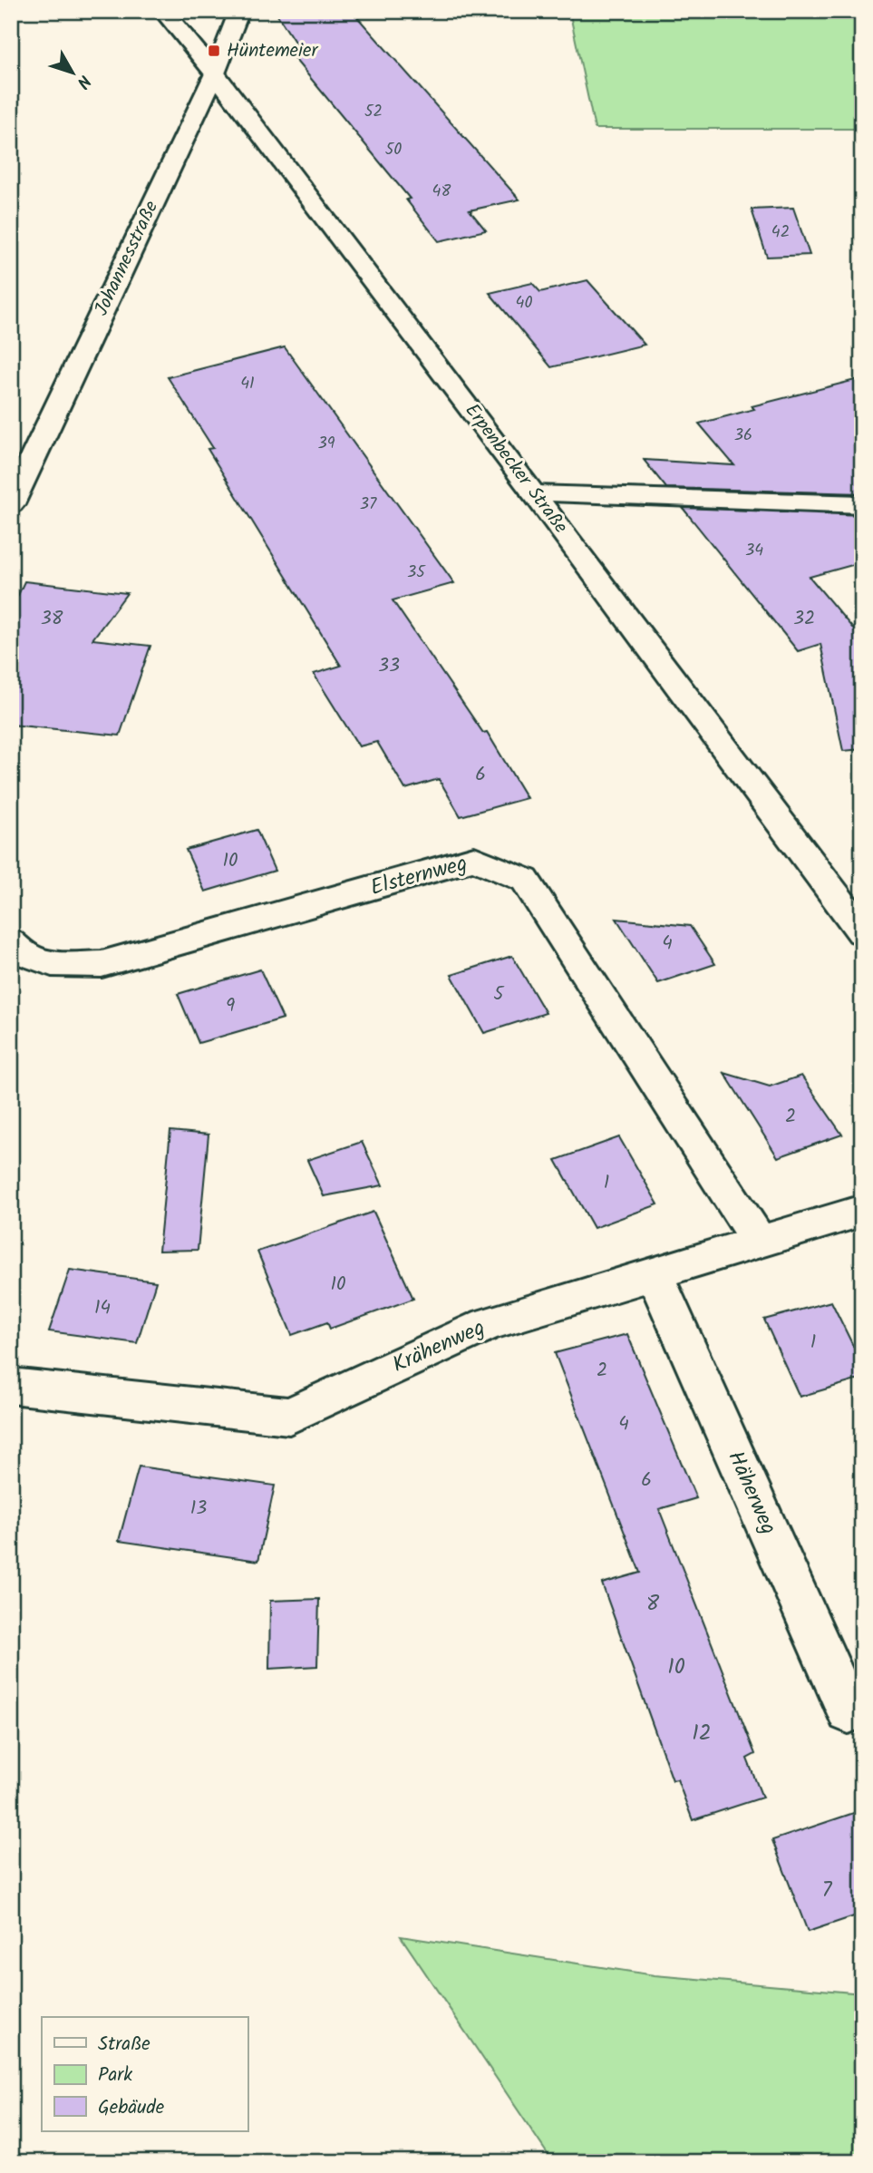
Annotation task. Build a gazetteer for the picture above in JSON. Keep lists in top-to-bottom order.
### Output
{
  "streets": {
    "street": [
      "Johannesstraße",
      "Erpenbecker Straße",
      "Elsternweg",
      "Krähenweg",
      "Häherweg"
    ]
  },
  "crossings": [
    ["Johannesstraße", "Erpenbecker Straße"],
    ["Elsternweg", "Krähenweg"],
    ["Krähenweg", "Häherweg"]
  ],
  "places": {
    "transit": ["Hüntemeier"]
  },
  "house_numbers": [
    "52",
    "50",
    "48",
    "42",
    "40",
    "41",
    "36",
    "39",
    "37",
    "34",
    "35",
    "38",
    "32",
    "33",
    "6",
    "10",
    "4",
    "5",
    "9",
    "2",
    "1",
    "10",
    "14",
    "1",
    "2",
    "4",
    "6",
    "13",
    "8",
    "10",
    "12",
    "7"
  ],
  "legend": ["Straße", "Park", "Gebäude"],
  "north": "bottom right"
}
